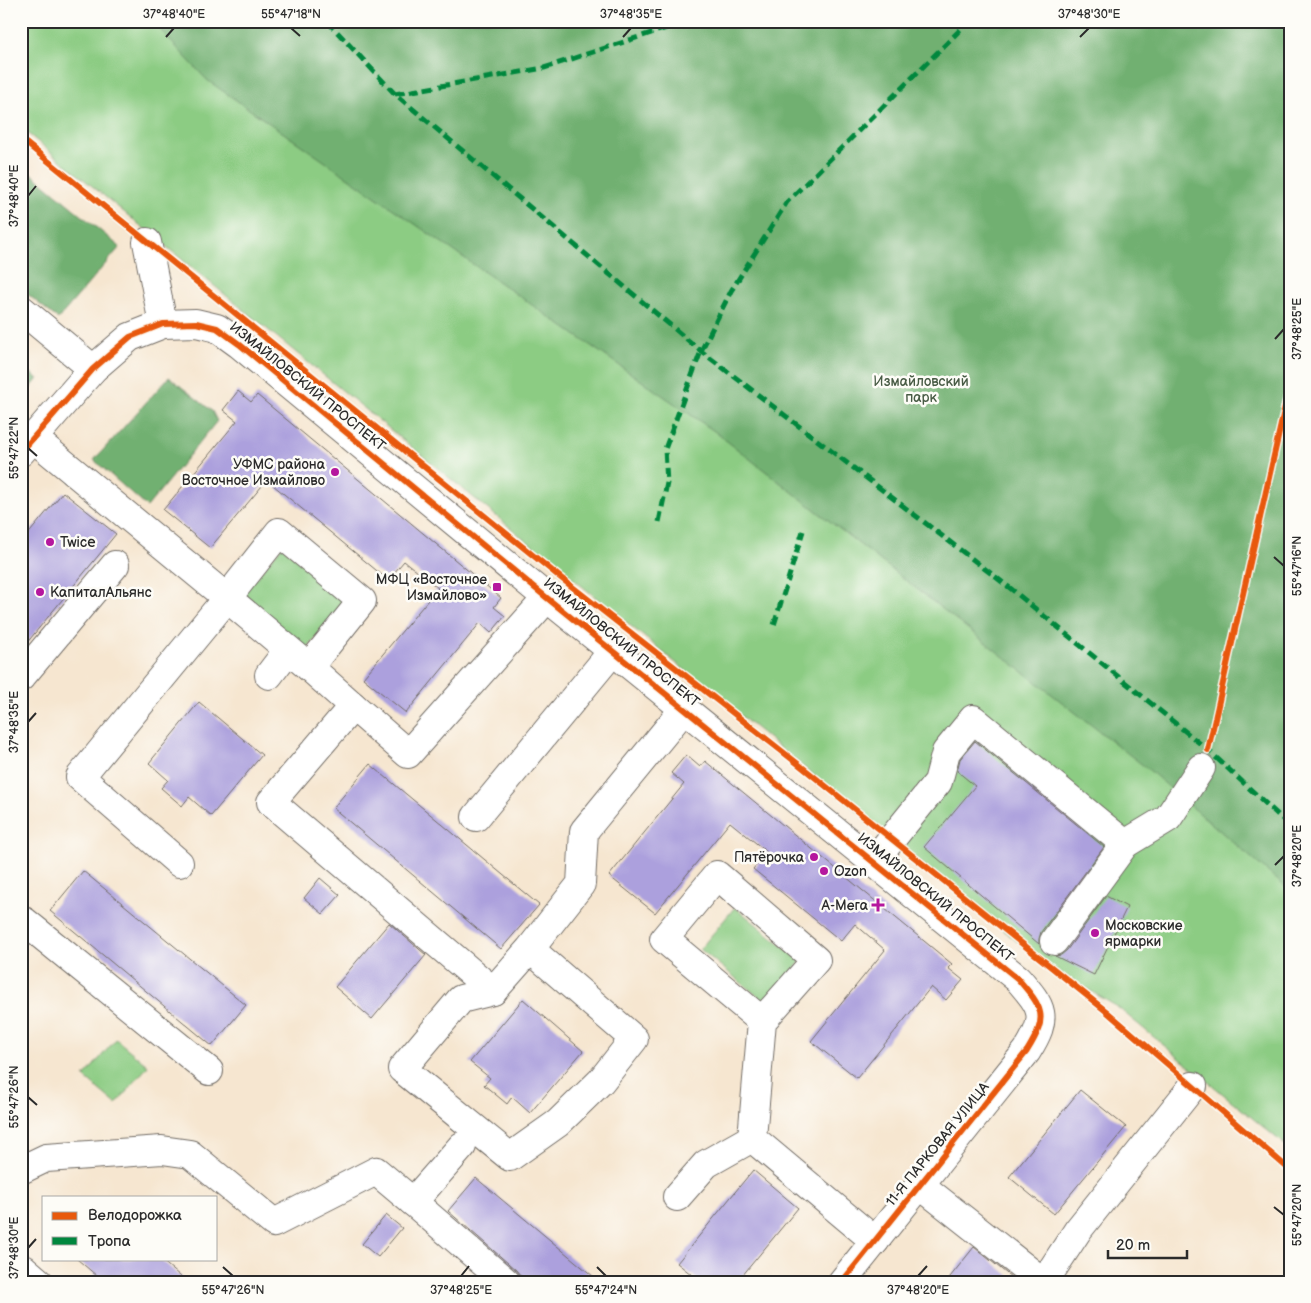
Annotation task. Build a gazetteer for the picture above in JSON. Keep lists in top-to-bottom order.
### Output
{
  "streets": {
    "street": ["ИЗМАЙЛОВСКИЙ ПРОСПЕКТ", "11-Я ПАРКОВАЯ УЛИЦА"]
  },
  "crossings": [
    ["ИЗМАЙЛОВСКИЙ ПРОСПЕКТ", "11-Я ПАРКОВАЯ УЛИЦА"]
  ],
  "parks": ["Измайловский парк"],
  "places": {
    "other": [
      "УФМС района Восточное Измайлово",
      "Twice",
      "КапиталАльянс",
      "Пятёрочка",
      "Ozon",
      "Московские ярмарки"
    ],
    "transit": ["МФЦ «Восточное Измайлово»"],
    "health": ["А-Мега"]
  },
  "legend": ["Велодорожка", "Тропа"],
  "scale_bar": "20 m",
  "coordinates": [
    "37°48'40\"E",
    "55°47'18\"N",
    "37°48'35\"E",
    "37°48'30\"E",
    "37°48'25\"E",
    "55°47'22\"N",
    "55°47'16\"N",
    "37°48'20\"E",
    "55°47'26\"N",
    "55°47'20\"N",
    "55°47'24\"N"
  ]
}
